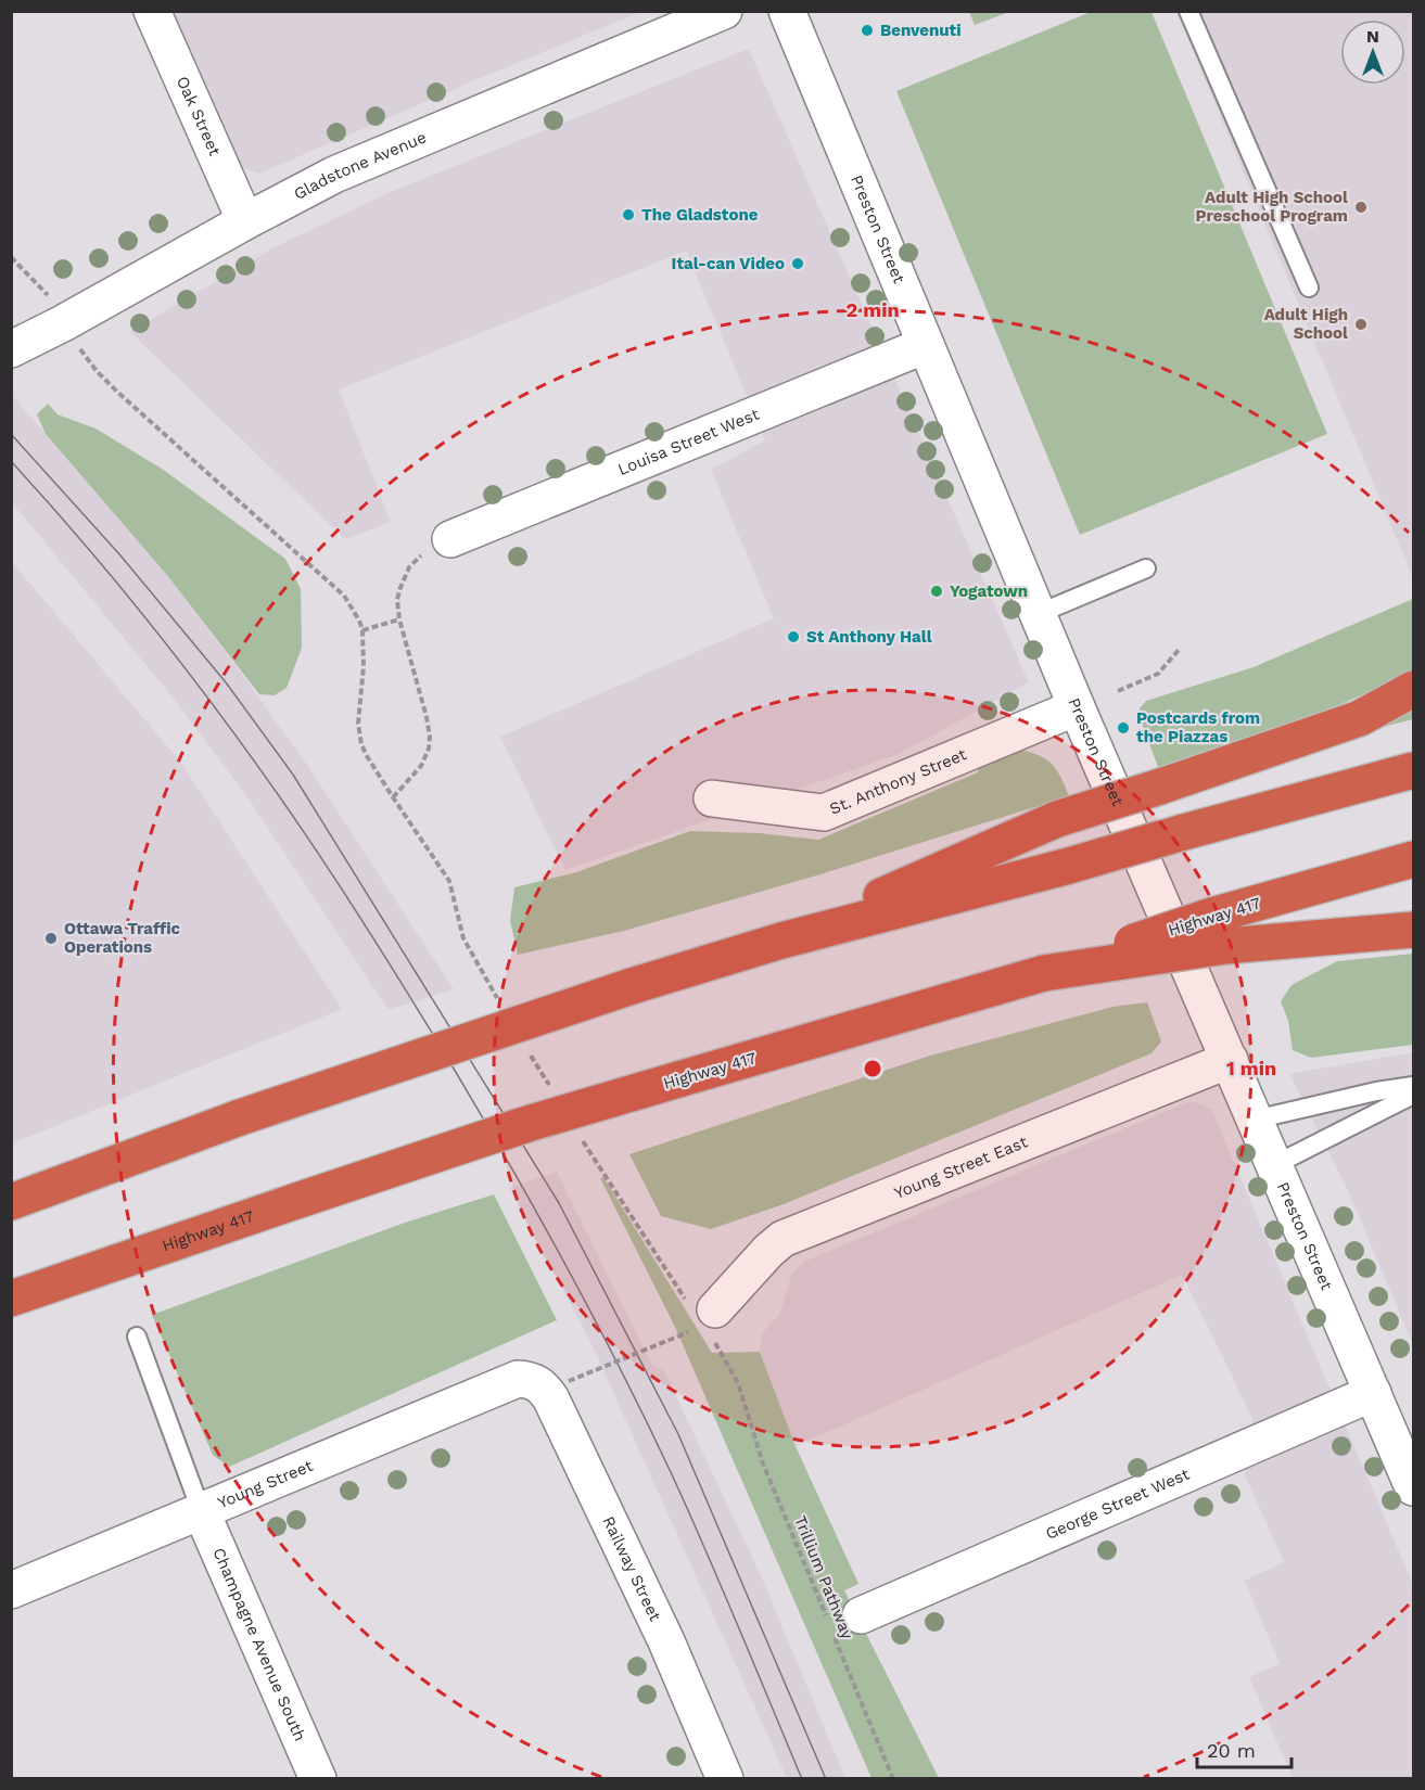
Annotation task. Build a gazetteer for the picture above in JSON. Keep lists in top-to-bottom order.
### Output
{
  "streets": {
    "highway": ["Highway 417"],
    "street": [
      "Oak Street",
      "Gladstone Avenue",
      "Preston Street",
      "Louisa Street West",
      "St. Anthony Street",
      "Young Street East",
      "Young Street",
      "George Street West",
      "Railway Street",
      "Champagne Avenue South"
    ],
    "path": ["Trillium Pathway"]
  },
  "crossings": [
    ["Oak Street", "Gladstone Avenue"],
    ["Preston Street", "Louisa Street West"],
    ["Preston Street", "St. Anthony Street"],
    ["Preston Street", "Young Street East"],
    ["Preston Street", "George Street West"],
    ["Young Street", "Railway Street"],
    ["Young Street", "Champagne Avenue South"],
    ["George Street West", "Trillium Pathway"]
  ],
  "places": [
    "Benvenuti",
    "Adult High School Preschool Program",
    "The Gladstone",
    "Ital-can Video",
    "Adult High School",
    "Yogatown",
    "St Anthony Hall",
    "Postcards from the Piazzas",
    "Ottawa Traffic Operations"
  ],
  "scale_bar": "20 m",
  "north": "top",
  "rings": ["2 min", "1 min"]
}
